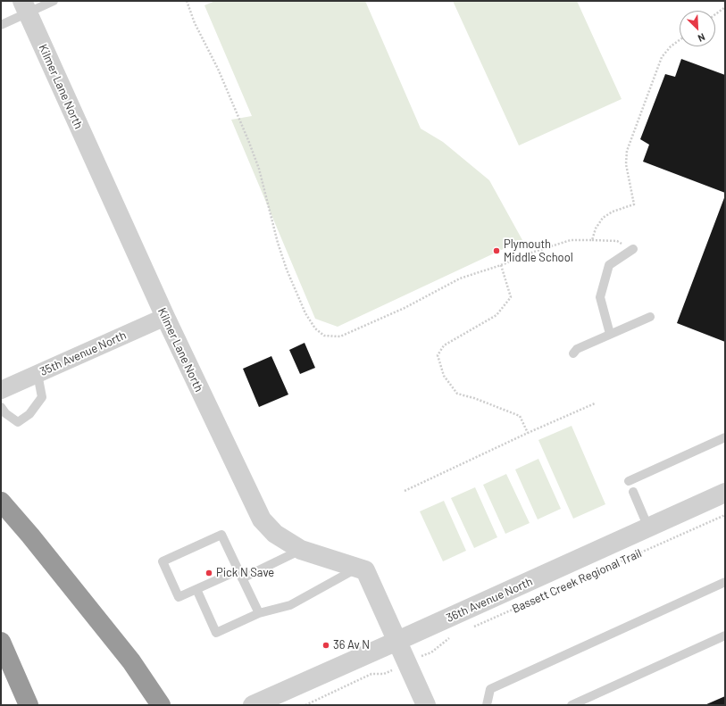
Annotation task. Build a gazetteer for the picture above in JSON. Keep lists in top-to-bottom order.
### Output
{
  "streets": {
    "street": ["Kilmer Lane North", "35th Avenue North", "36th Avenue North"],
    "path": ["Bassett Creek Regional Trail"]
  },
  "crossings": [
    ["Kilmer Lane North", "35th Avenue North"],
    ["Kilmer Lane North", "36th Avenue North"]
  ],
  "places": ["Plymouth Middle School", "Pick N Save", "36 Av N"],
  "north": "bottom right"
}
